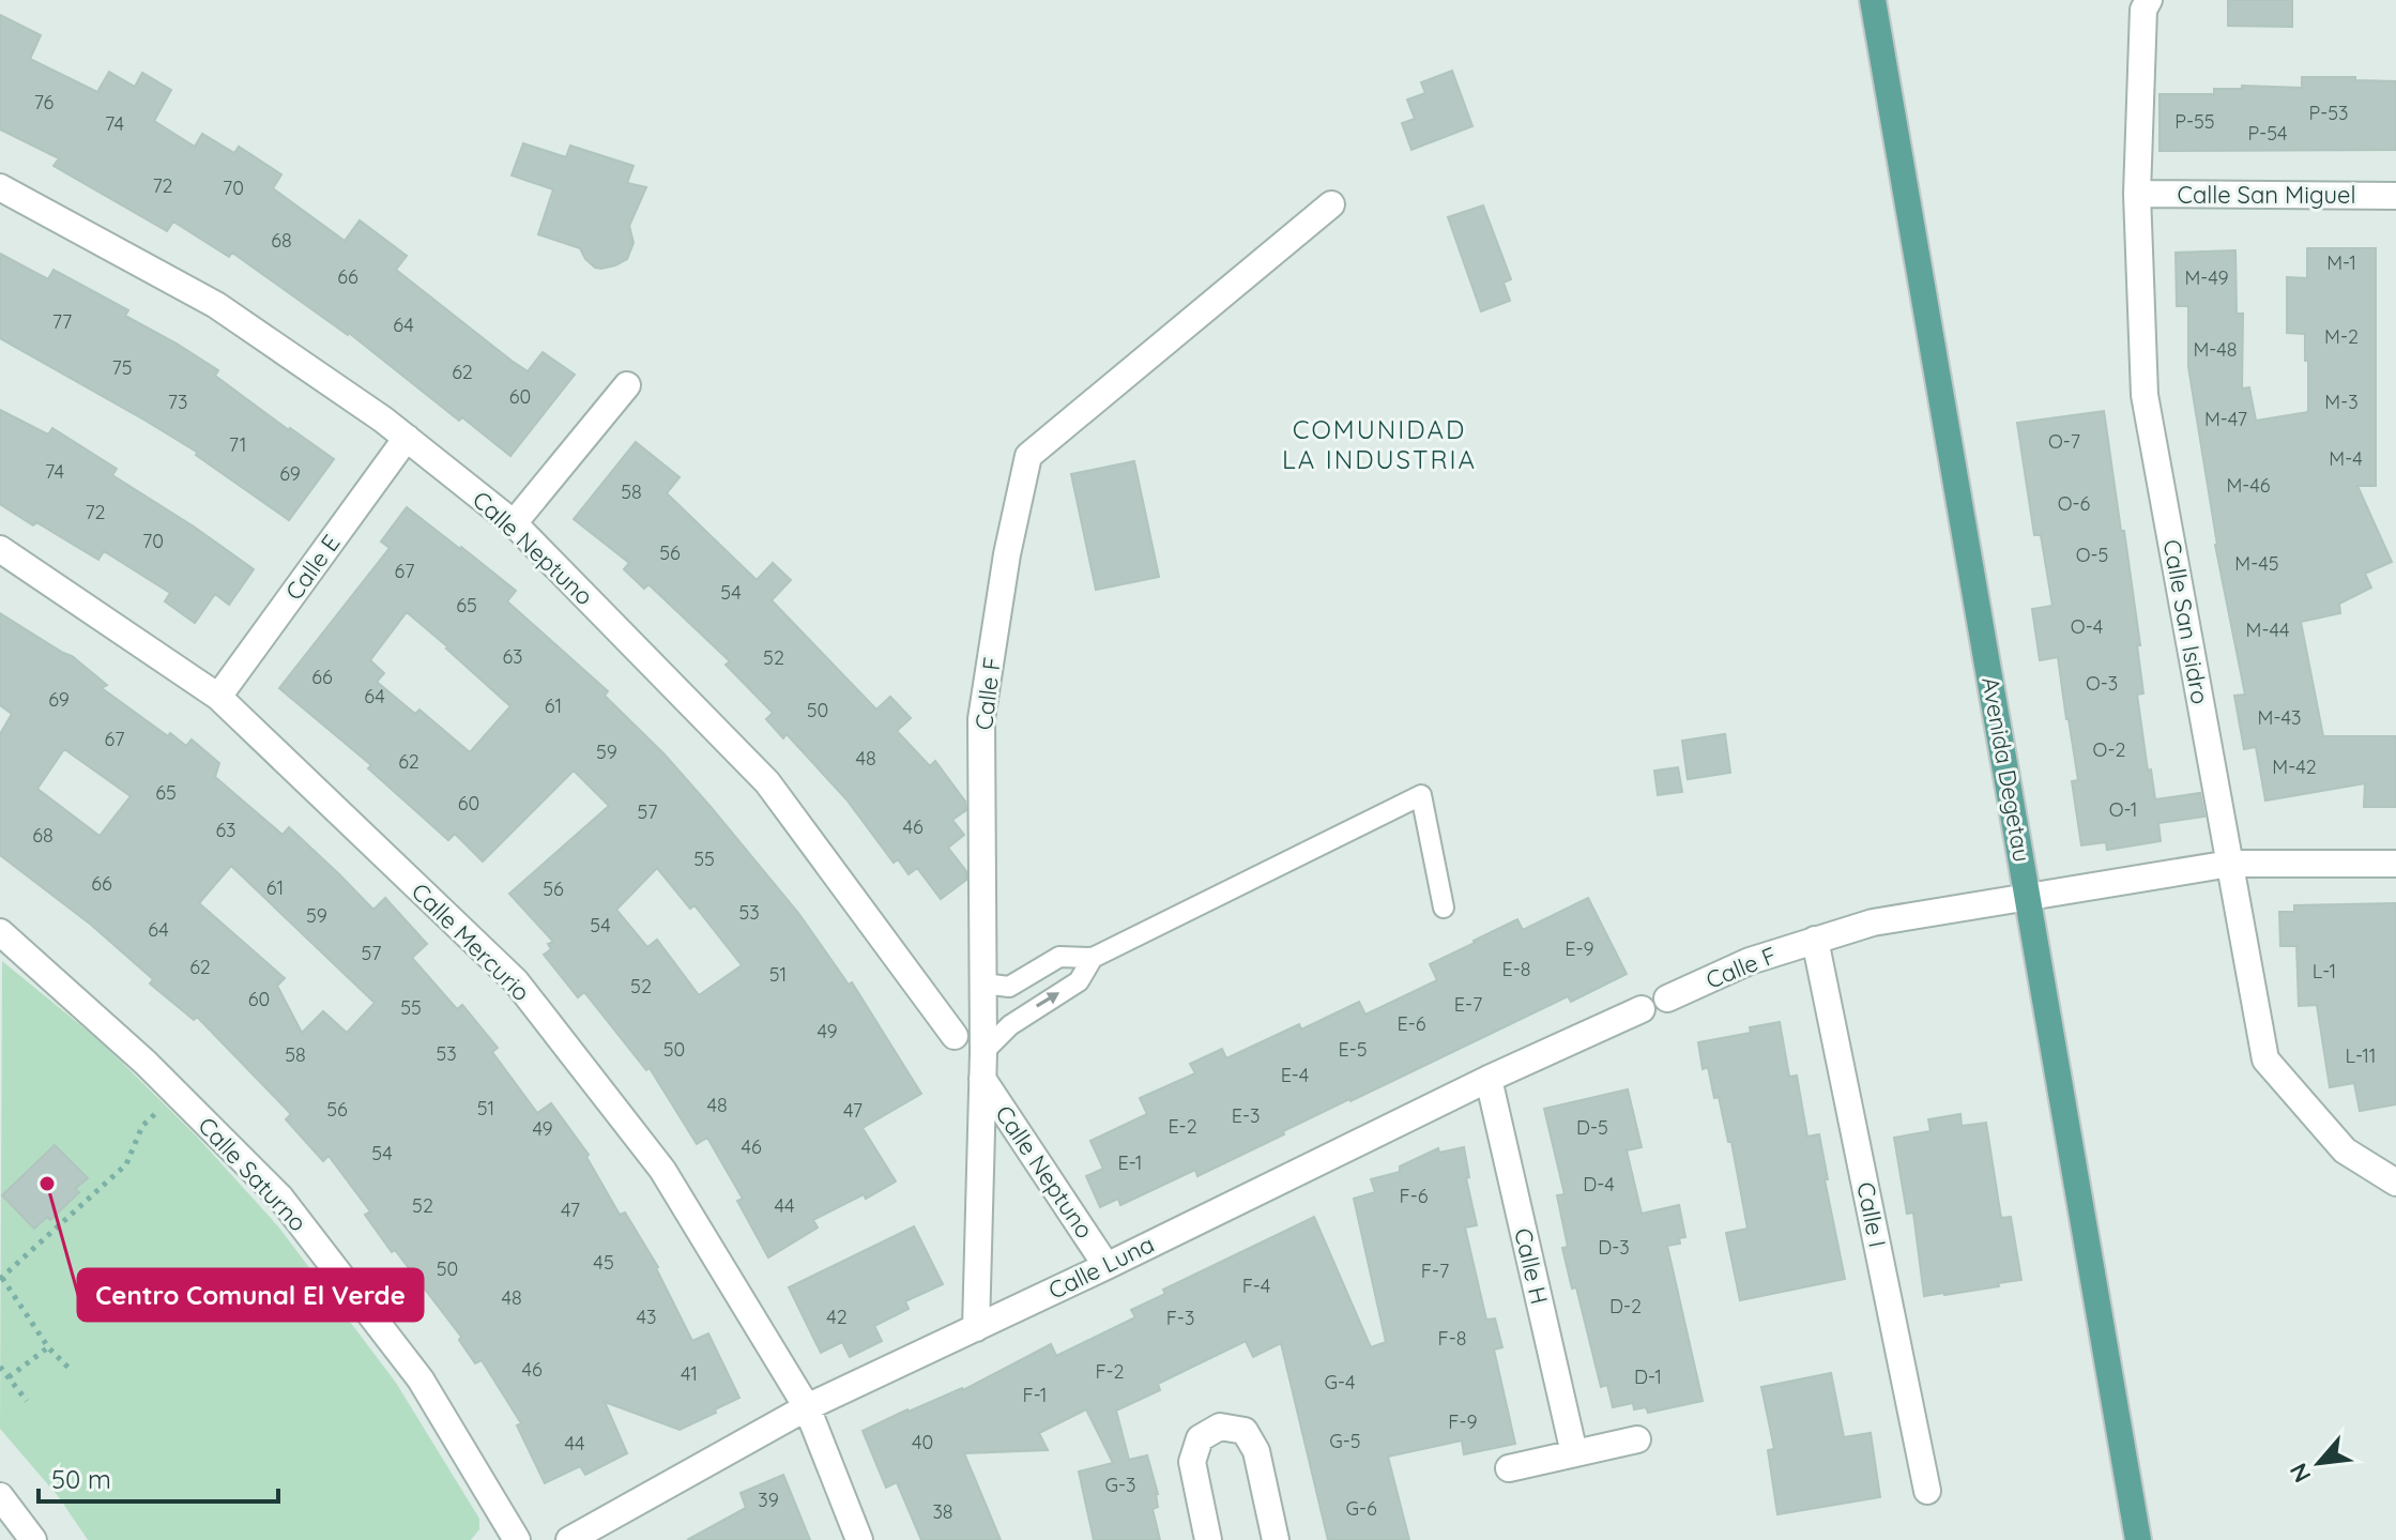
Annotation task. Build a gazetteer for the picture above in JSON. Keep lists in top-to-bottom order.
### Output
{
  "streets": {
    "main road": ["Avenida Degetau"],
    "street": [
      "Calle San Miguel",
      "Calle Neptuno",
      "Calle E",
      "Calle San Isidro",
      "Calle F",
      "Calle Mercurio",
      "Calle Saturno",
      "Calle I",
      "Calle H",
      "Calle Luna"
    ]
  },
  "crossings": [
    ["Calle San Miguel", "Calle San Isidro"],
    ["Calle Neptuno", "Calle E"],
    ["Calle Neptuno", "Calle F"],
    ["Calle Neptuno", "Calle Luna"],
    ["Calle E", "Calle Mercurio"],
    ["Calle San Isidro", "Calle F"],
    ["Calle F", "Avenida Degetau"],
    ["Calle F", "Calle I"],
    ["Calle F", "Calle Luna"],
    ["Calle Mercurio", "Calle Luna"],
    ["Calle H", "Calle Luna"]
  ],
  "districts": ["COMUNIDAD LA INDUSTRIA"],
  "places": ["Centro Comunal El Verde"],
  "house_numbers": [
    "76",
    "P-53",
    "P-55",
    "74",
    "P-54",
    "72",
    "70",
    "68",
    "M-1",
    "66",
    "M-49",
    "77",
    "64",
    "M-2",
    "M-48",
    "75",
    "62",
    "60",
    "73",
    "M-3",
    "M-47",
    "O-7",
    "71",
    "M-4",
    "74",
    "69",
    "M-46",
    "58",
    "O-6",
    "72",
    "70",
    "56",
    "O-5",
    "M-45",
    "67",
    "54",
    "65",
    "O-4",
    "M-44",
    "63",
    "52",
    "66",
    "O-3",
    "64",
    "69",
    "61",
    "50",
    "M-43",
    "67",
    "O-2",
    "59",
    "48",
    "62",
    "M-42",
    "65",
    "60",
    "O-1",
    "57",
    "46",
    "63",
    "68",
    "55",
    "66",
    "61",
    "56",
    "53",
    "59",
    "54",
    "64",
    "E-9",
    "57",
    "62",
    "E-8",
    "L-1",
    "51",
    "52",
    "60",
    "E-7",
    "55",
    "E-6",
    "49",
    "50",
    "E-5",
    "53",
    "58",
    "L-11",
    "E-4",
    "48",
    "51",
    "56",
    "47",
    "E-3",
    "E-2",
    "D-5",
    "49",
    "46",
    "54",
    "E-1",
    "D-4",
    "F-6",
    "52",
    "44",
    "47",
    "D-3",
    "45",
    "50",
    "F-7",
    "F-4",
    "48",
    "D-2",
    "43",
    "42",
    "F-3",
    "F-8",
    "46",
    "F-2",
    "41",
    "D-1",
    "G-4",
    "F-1",
    "F-9",
    "G-5",
    "40",
    "44",
    "G-3",
    "39",
    "G-6",
    "38"
  ],
  "scale_bar": "50 m",
  "north": "bottom left"
}
